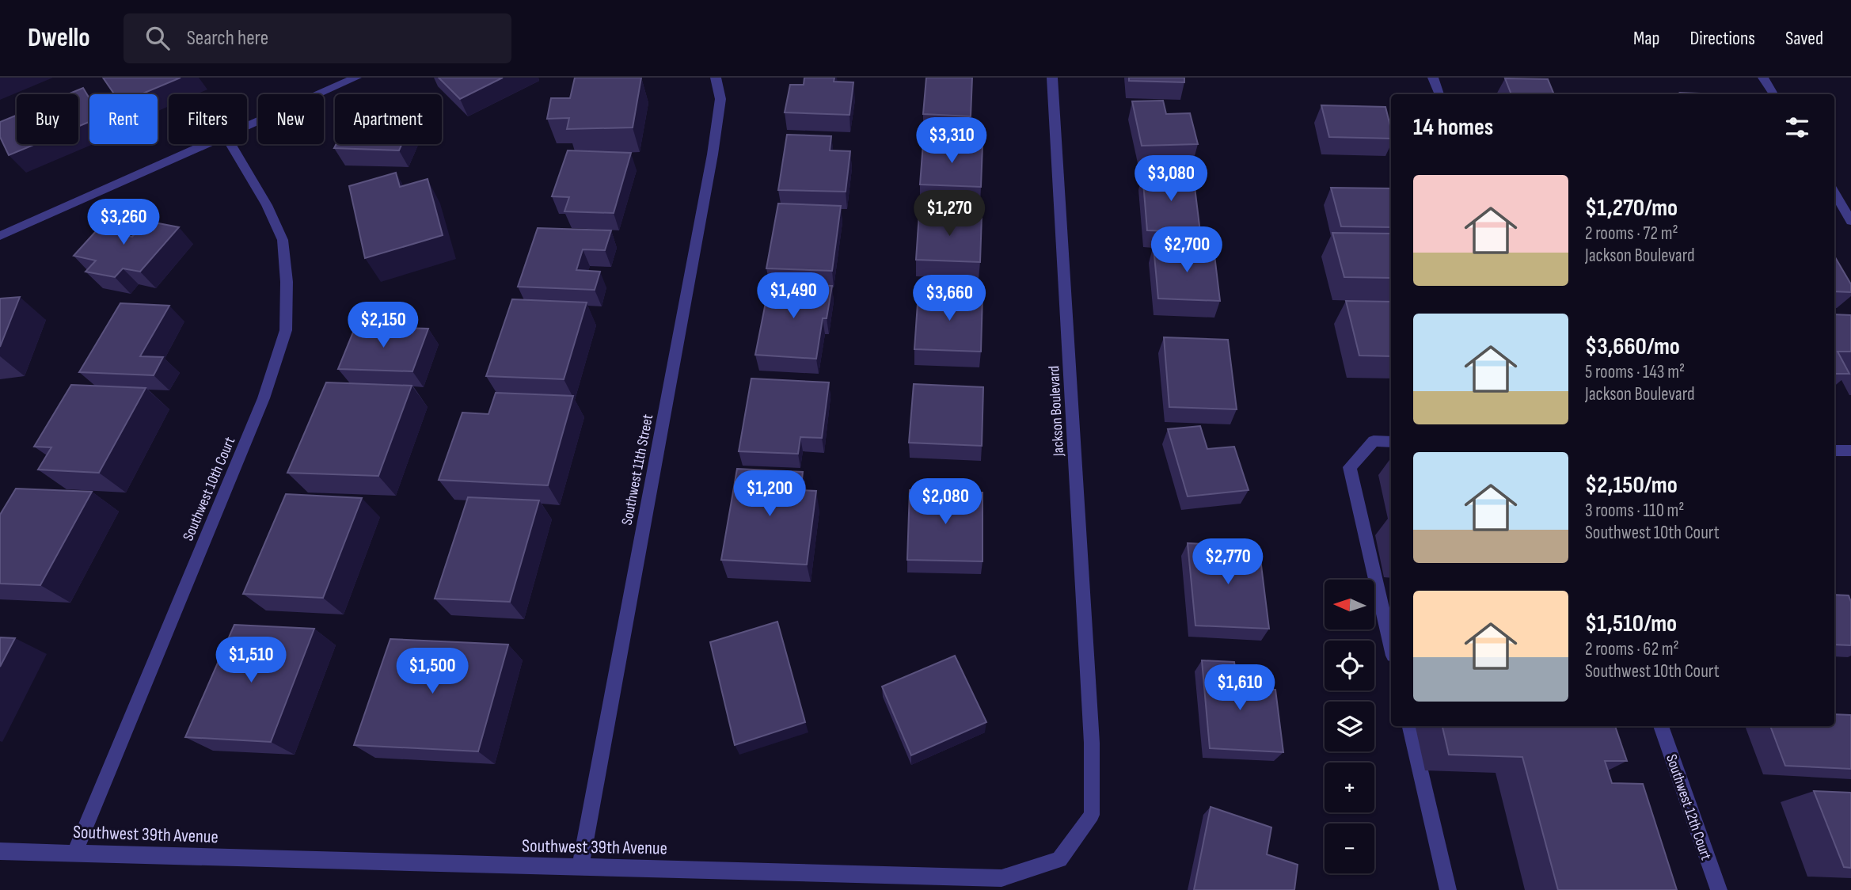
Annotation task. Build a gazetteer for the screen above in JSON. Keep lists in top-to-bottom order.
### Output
{
  "streets": {
    "street": [
      "Jackson Boulevard",
      "Southwest 11th Street",
      "Southwest 10th Court",
      "Southwest 12th Court",
      "Southwest 39th Avenue"
    ]
  },
  "crossings": [
    ["Jackson Boulevard", "Southwest 39th Avenue"],
    ["Southwest 11th Street", "Southwest 39th Avenue"],
    ["Southwest 10th Court", "Southwest 39th Avenue"]
  ],
  "north": "left",
  "page": {
    "header": "Dwello",
    "search": "Search here",
    "nav": ["Map", "Directions", "Saved"],
    "chip": [
      "Buy",
      "Rent",
      "Filters",
      "New",
      "Apartment"
    ],
    "heading": "14 homes",
    "price": [
      "$3,310",
      "$3,080",
      "$1,270",
      "$3,260",
      "$2,700",
      "$1,490",
      "$3,660",
      "$2,150",
      "$1,200",
      "$2,080",
      "$2,770",
      "$1,510",
      "$1,500",
      "$1,610"
    ],
    "list": [
      {
        "name": "$1,270/mo",
        "note": "2 rooms · 72 m² · Jackson Boulevard"
      },
      {
        "name": "$3,660/mo",
        "note": "5 rooms · 143 m² · Jackson Boulevard"
      },
      {
        "name": "$2,150/mo",
        "note": "3 rooms · 110 m² · Southwest 10th Court"
      },
      {
        "name": "$1,510/mo",
        "note": "2 rooms · 62 m² · Southwest 10th Court"
      }
    ],
    "map_buttons": ["+", "−"]
  }
}
